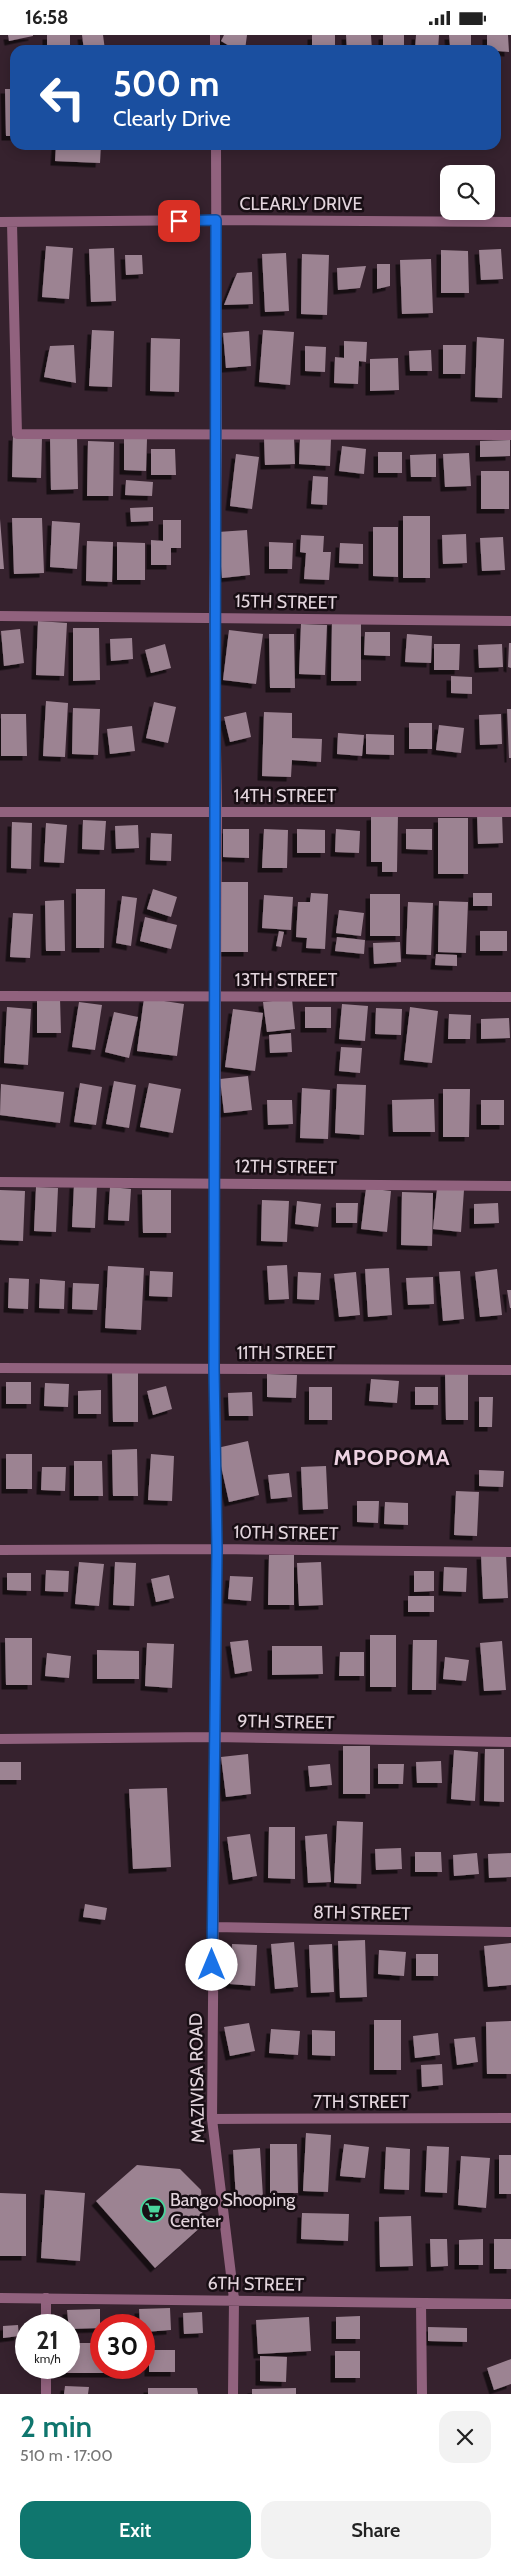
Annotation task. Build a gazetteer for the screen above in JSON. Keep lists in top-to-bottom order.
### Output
{
  "streets": {
    "street": [
      "CLEARLY DRIVE",
      "15TH STREET",
      "14TH STREET",
      "13TH STREET",
      "12TH STREET",
      "11TH STREET",
      "10TH STREET",
      "9TH STREET",
      "8TH STREET",
      "MAZIVISA ROAD",
      "7TH STREET",
      "6TH STREET"
    ]
  },
  "crossings": [
    ["CLEARLY DRIVE", "MAZIVISA ROAD"],
    ["15TH STREET", "MAZIVISA ROAD"],
    ["14TH STREET", "MAZIVISA ROAD"],
    ["13TH STREET", "MAZIVISA ROAD"],
    ["12TH STREET", "MAZIVISA ROAD"],
    ["11TH STREET", "MAZIVISA ROAD"],
    ["10TH STREET", "MAZIVISA ROAD"],
    ["9TH STREET", "MAZIVISA ROAD"],
    ["8TH STREET", "MAZIVISA ROAD"],
    ["MAZIVISA ROAD", "7TH STREET"],
    ["MAZIVISA ROAD", "6TH STREET"]
  ],
  "districts": ["MPOPOMA"],
  "places": {
    "supermarket": ["Bango Shooping Center"]
  },
  "page": {
    "status": "16:58",
    "turn": ["500 m", "Clearly Drive"],
    "speed": "21 km/h",
    "limit": "30",
    "heading": ["2 min", "510 m · 17:00"],
    "buttons": ["Exit", "Share"]
  }
}
